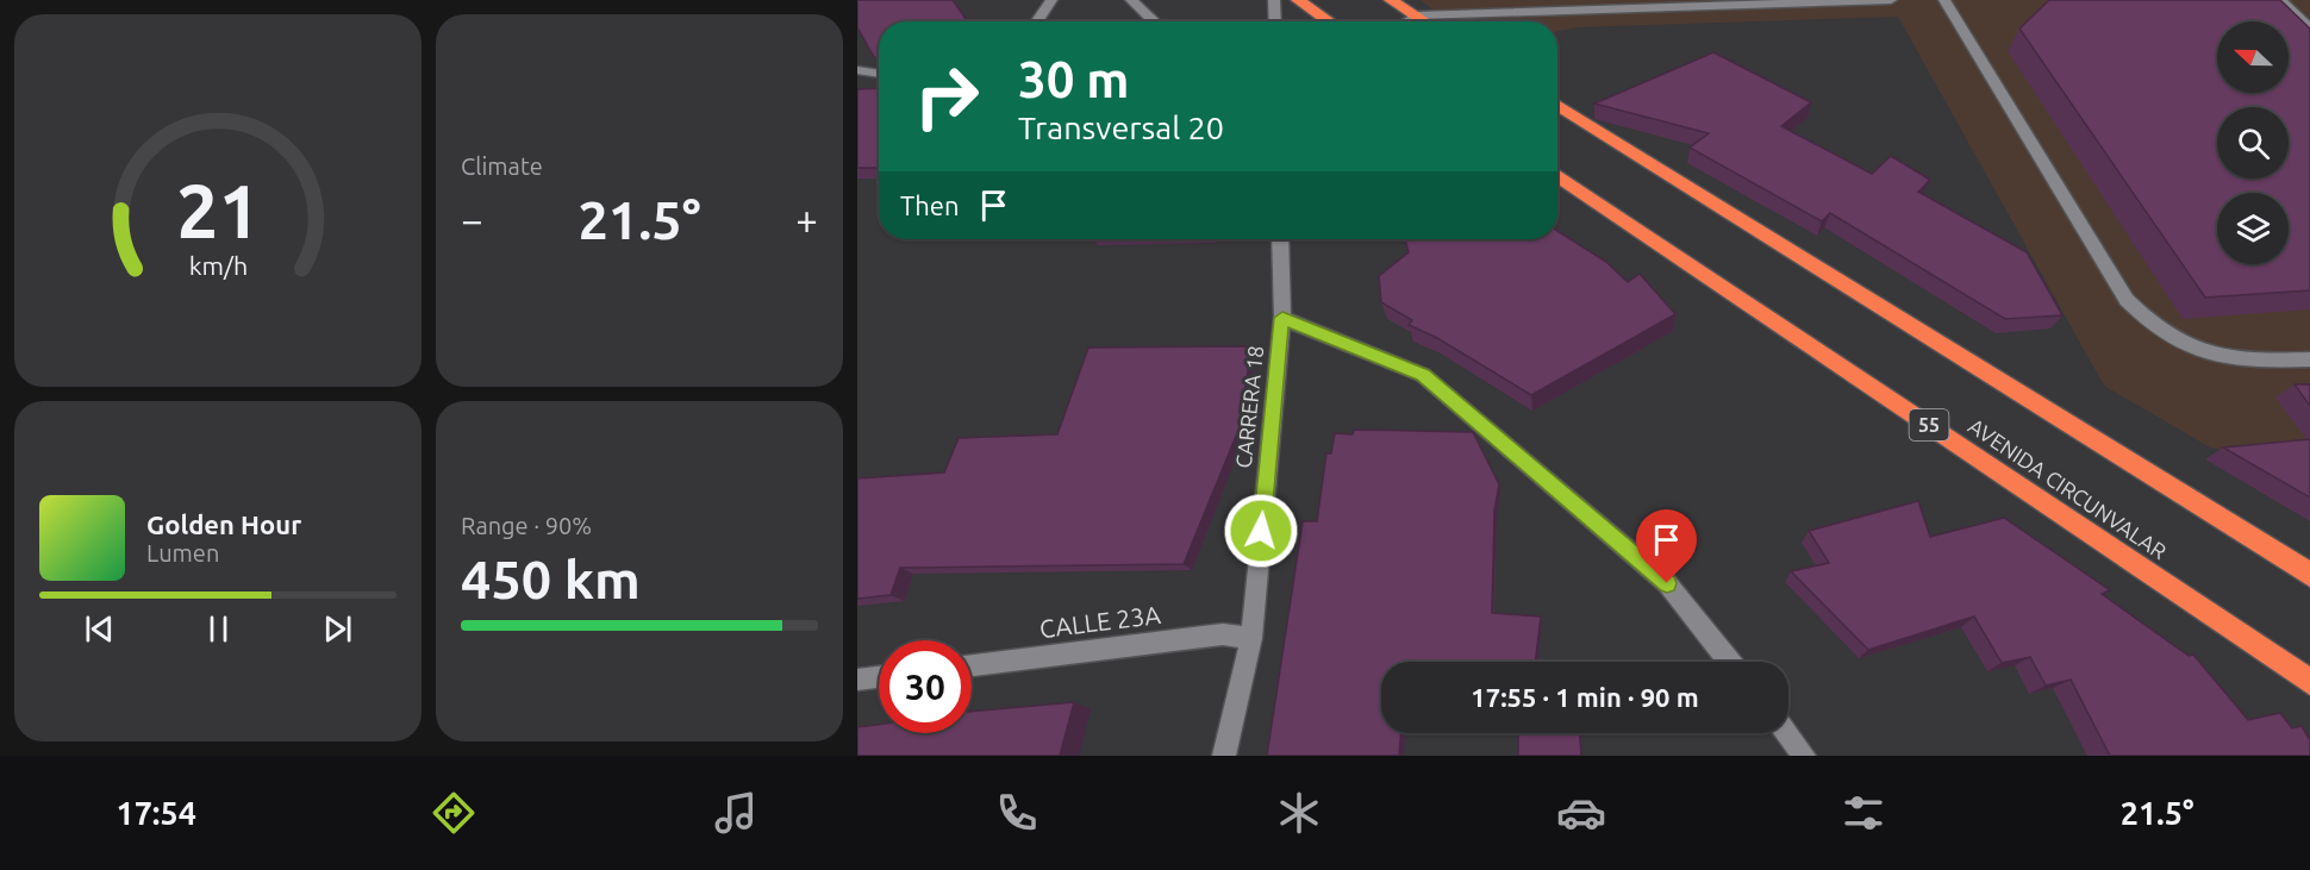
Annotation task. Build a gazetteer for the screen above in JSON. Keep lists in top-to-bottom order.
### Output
{
  "streets": {
    "highway": ["55", "AVENIDA CIRCUNVALAR"],
    "street": ["CARRERA 18", "CALLE 23A"]
  },
  "crossings": [
    ["CARRERA 18", "CALLE 23A"]
  ],
  "north": "left",
  "page": {
    "tile": [
      "Climate",
      ["Range · 90%", "450 km"]
    ],
    "turn": ["30 m", "Transversal 20"],
    "then": "Then",
    "heat": ["−", "21.5°", "+"],
    "song": ["Golden Hour", "Lumen"],
    "limit": "30",
    "trip": "17:55 · 1 min · 90 m",
    "tabs": ["17:54", "21.5°"],
    "gauge": ["21", "km/h"]
  }
}
